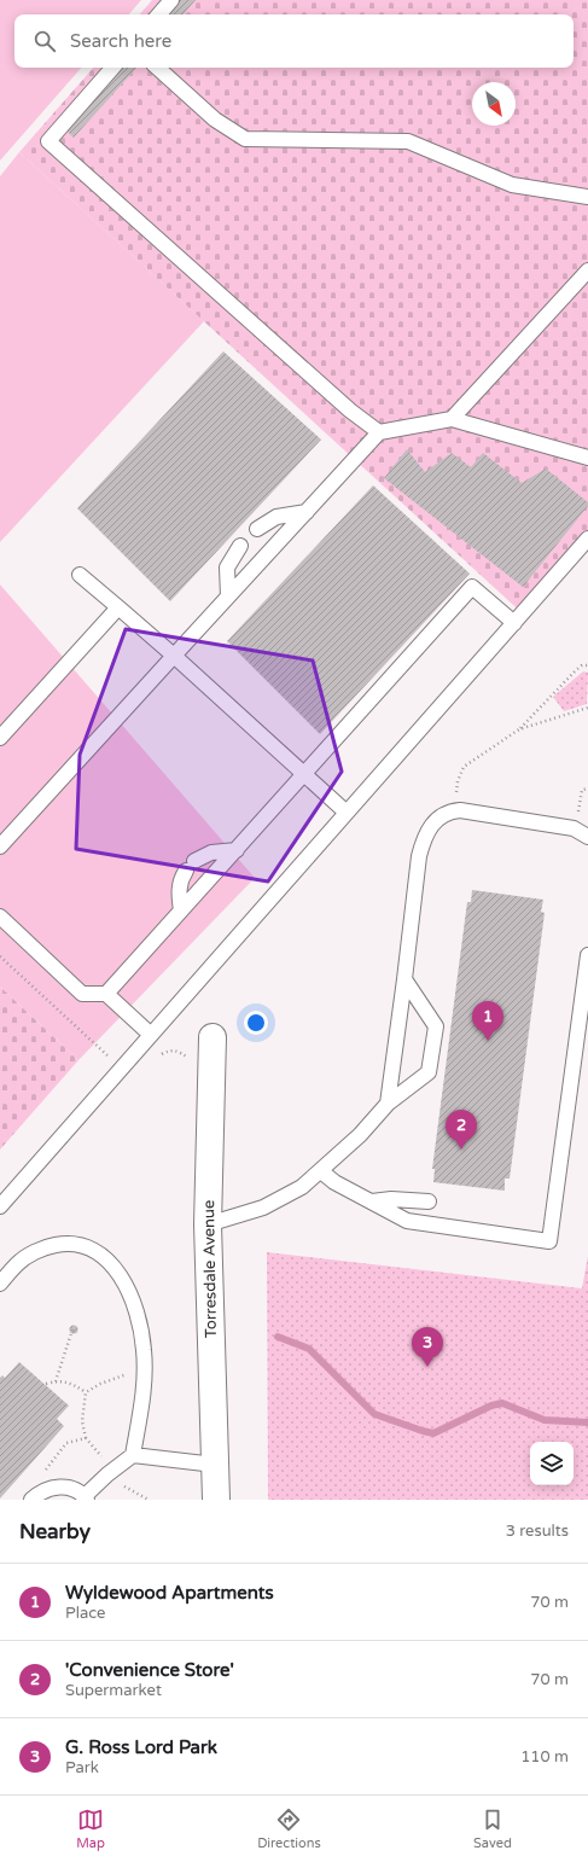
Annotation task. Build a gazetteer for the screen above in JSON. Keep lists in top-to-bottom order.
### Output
{
  "streets": {
    "street": ["Torresdale Avenue"]
  },
  "north": "bottom right",
  "page": {
    "search": "Search here",
    "pins": ["1", "2", "3"],
    "heading": ["Nearby", "3 results"],
    "list": [
      {
        "mark": "1",
        "name": "Wyldewood Apartments",
        "note": "Place",
        "value": "70 m"
      },
      {
        "mark": "2",
        "name": "'Convenience Store'",
        "note": "Supermarket",
        "value": "70 m"
      },
      {
        "mark": "3",
        "name": "G. Ross Lord Park",
        "note": "Park",
        "value": "110 m"
      }
    ],
    "nav": ["Map", "Directions", "Saved"]
  }
}
